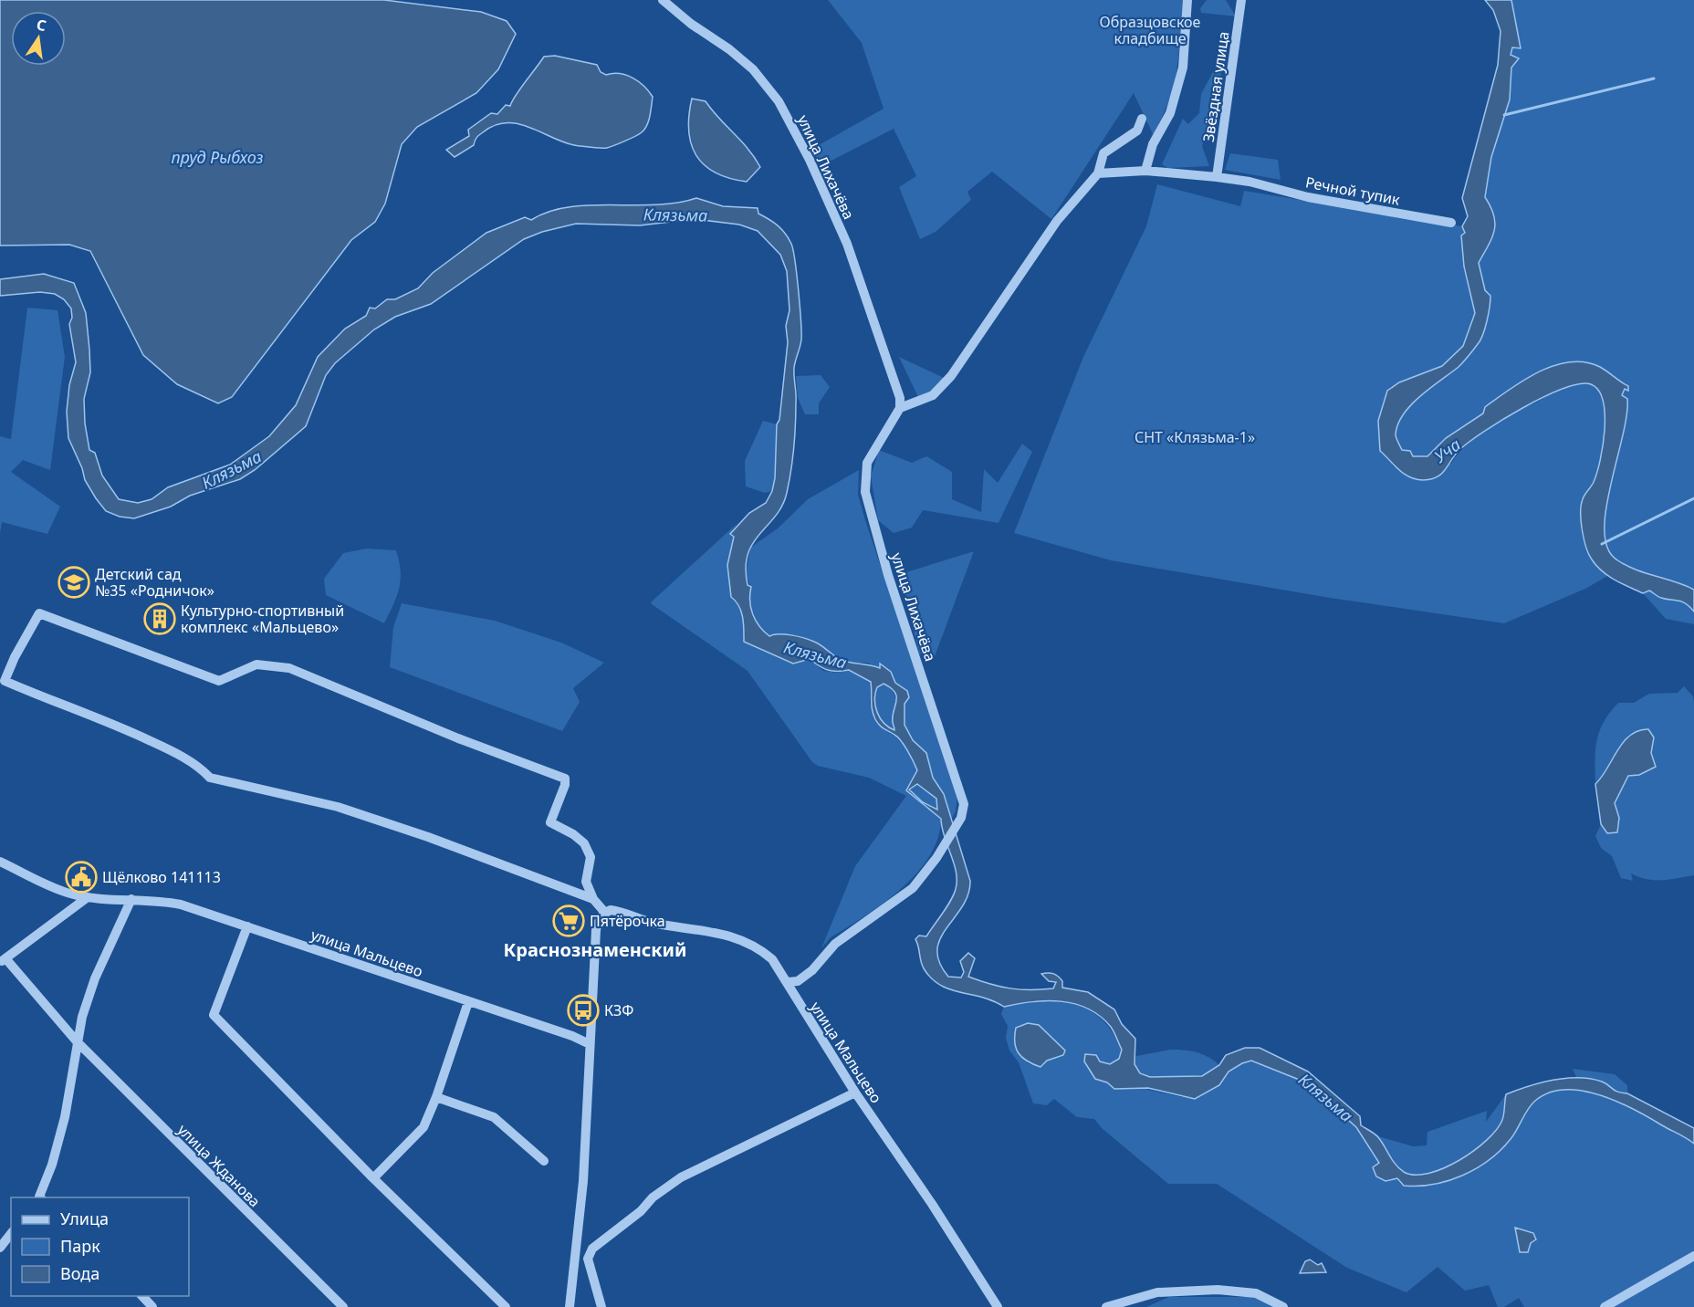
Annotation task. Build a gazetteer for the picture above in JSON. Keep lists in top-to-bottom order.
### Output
{
  "streets": {
    "street": [
      "Звёздная улица",
      "улица Лихачёва",
      "Речной тупик",
      "улица Мальцево",
      "улица Жданова"
    ]
  },
  "crossings": [
    ["Звёздная улица", "Речной тупик"],
    ["улица Лихачёва", "улица Мальцево"]
  ],
  "districts": ["Краснознаменский"],
  "water": ["пруд Рыбхоз", "Клязьма", "Уча"],
  "parks": ["Образцовское кладбище", "СНТ «Клязьма-1»"],
  "places": {
    "school or university": ["Детский сад №35 «Родничок»"],
    "building": ["Культурно-спортивный комплекс «Мальцево»"],
    "public building": ["Щёлково 141113"],
    "supermarket": ["Пятёрочка"],
    "bus stop": ["КЗФ"]
  },
  "legend": ["Улица", "Парк", "Вода"],
  "north": "top"
}
